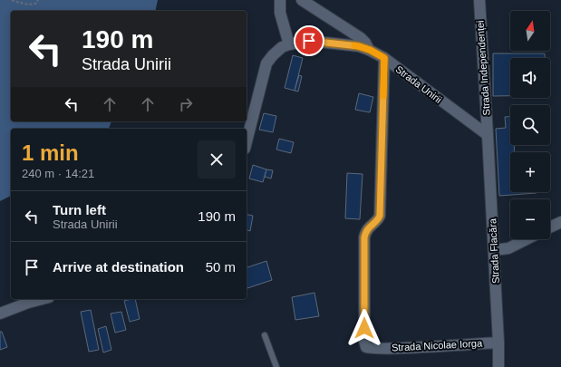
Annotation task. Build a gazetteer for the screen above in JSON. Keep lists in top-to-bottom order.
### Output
{
  "streets": {
    "street": [
      "Strada Independenței",
      "Strada Unirii",
      "Strada Flacăra",
      "Strada Nicolae Iorga"
    ]
  },
  "crossings": [
    ["Strada Independenței", "Strada Unirii"],
    ["Strada Independenței", "Strada Flacăra"],
    ["Strada Unirii", "Strada Flacăra"],
    ["Strada Unirii", "Strada Nicolae Iorga"],
    ["Strada Flacăra", "Strada Nicolae Iorga"]
  ],
  "north": "top",
  "page": {
    "map_buttons": ["+", "−"],
    "turn": ["190 m", "Strada Unirii"],
    "heading": ["1 min", "240 m · 14:21"],
    "list": [
      {
        "name": "Turn left",
        "note": "Strada Unirii",
        "value": "190 m"
      },
      {
        "name": "Arrive at destination",
        "value": "50 m"
      }
    ]
  }
}
